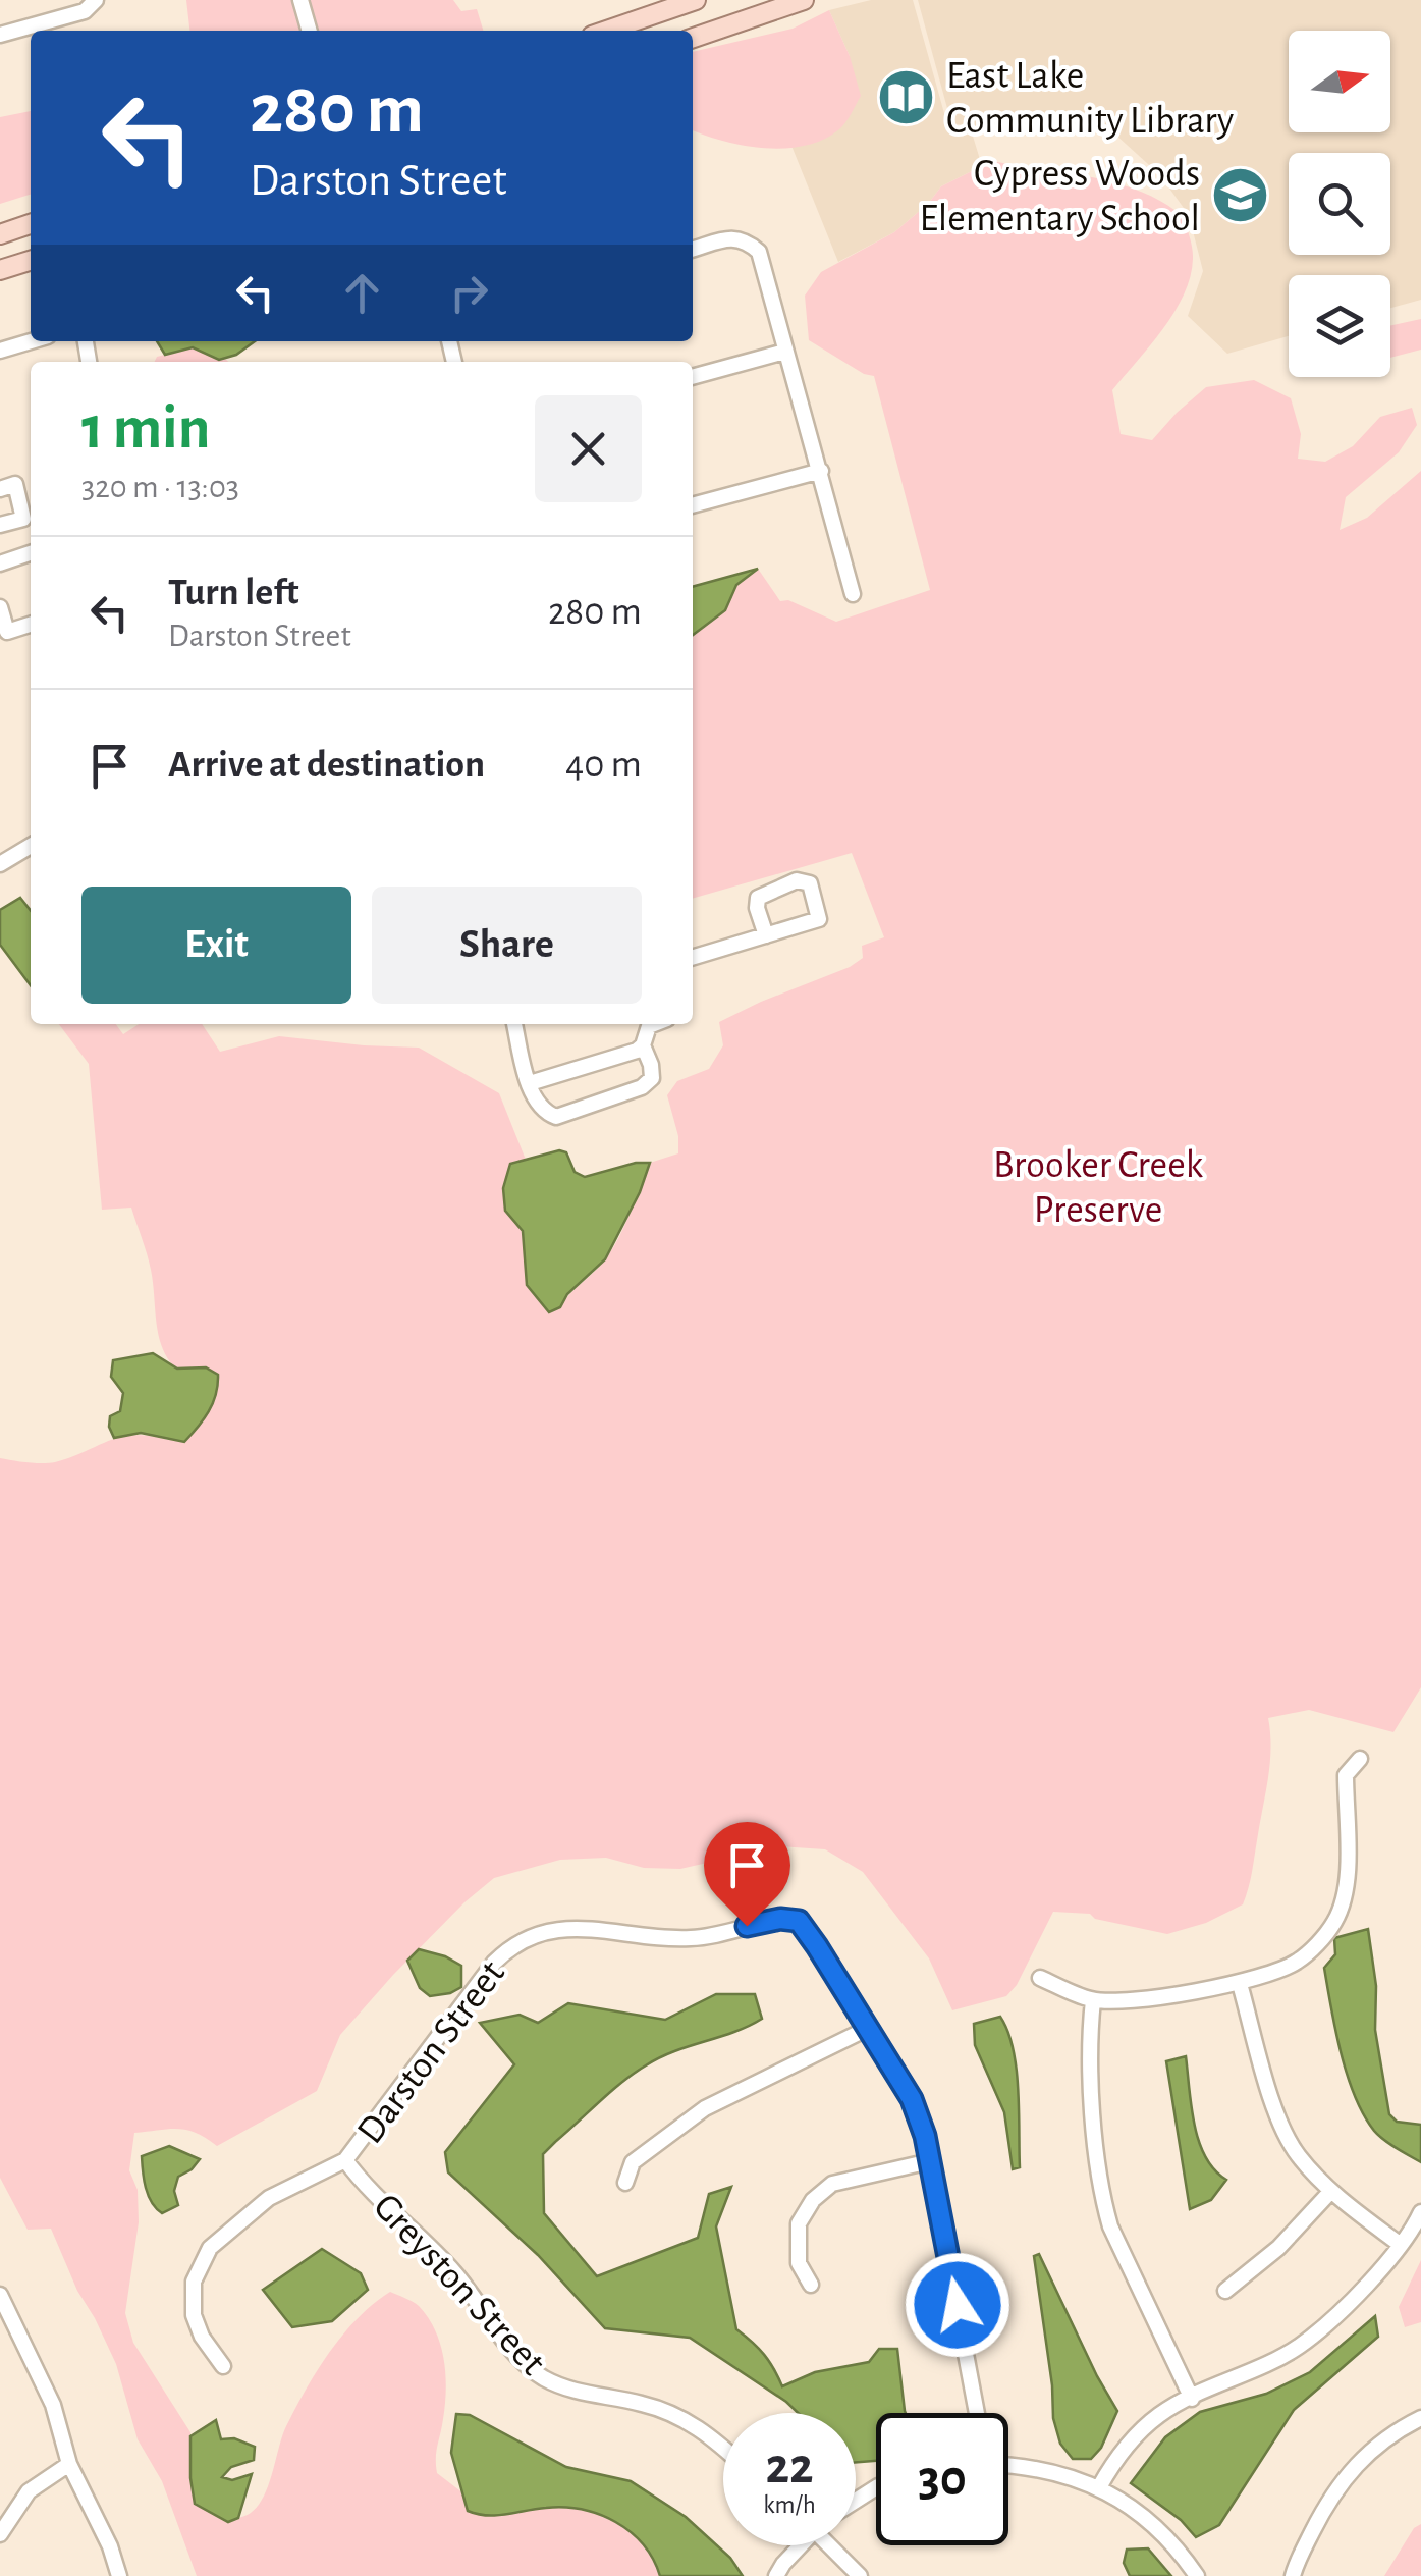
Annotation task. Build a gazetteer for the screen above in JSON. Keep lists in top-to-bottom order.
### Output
{
  "streets": {
    "street": ["Darston Street", "Greyston Street"]
  },
  "crossings": [
    ["Darston Street", "Greyston Street"]
  ],
  "parks": ["Brooker Creek Preserve"],
  "places": {
    "library": ["East Lake Community Library"],
    "school or university": ["Cypress Woods Elementary School"]
  },
  "north": "right",
  "page": {
    "turn": ["280 m", "Darston Street"],
    "heading": ["1 min", "320 m · 13:03"],
    "list": [
      {
        "name": "Turn left",
        "note": "Darston Street",
        "value": "280 m"
      },
      {
        "name": "Arrive at destination",
        "value": "40 m"
      }
    ],
    "buttons": ["Exit", "Share"],
    "speed": "22 km/h",
    "limit": "30"
  }
}
